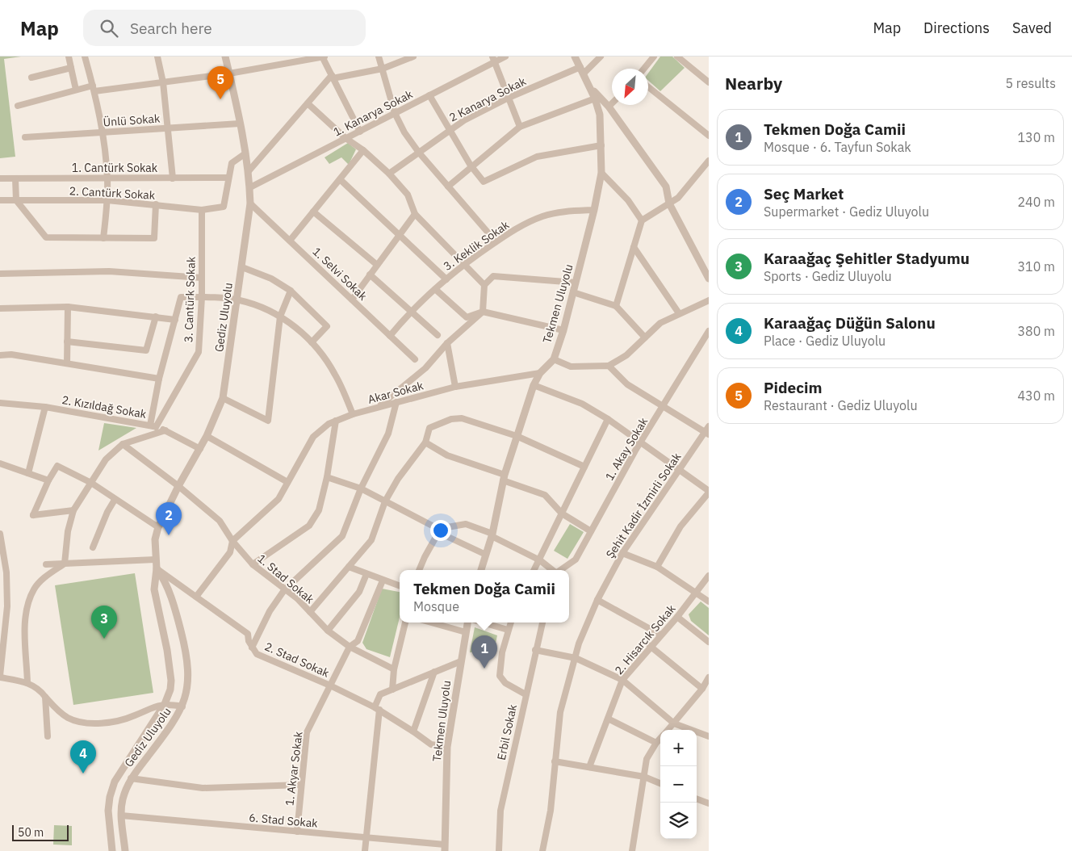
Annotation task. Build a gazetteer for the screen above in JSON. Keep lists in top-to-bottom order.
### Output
{
  "streets": {
    "street": [
      "2 Kanarya Sokak",
      "1. Kanarya Sokak",
      "Ünlü Sokak",
      "1. Cantürk Sokak",
      "2. Cantürk Sokak",
      "3. Keklik Sokak",
      "1. Selvi Sokak",
      "3. Cantürk Sokak",
      "Tekmen Uluyolu",
      "Gediz Uluyolu",
      "Akar Sokak",
      "2. Kızıldağ Sokak",
      "1. Akay Sokak",
      "Şehit Kadir İzmirli Sokak",
      "1. Stad Sokak",
      "2. Hisarcık Sokak",
      "2. Stad Sokak",
      "Erbil Sokak",
      "1. Akyar Sokak",
      "6. Stad Sokak"
    ]
  },
  "crossings": [
    ["2 Kanarya Sokak", "Tekmen Uluyolu"],
    ["1. Kanarya Sokak", "Gediz Uluyolu"],
    ["Ünlü Sokak", "Gediz Uluyolu"],
    ["1. Cantürk Sokak", "2. Cantürk Sokak"],
    ["2. Cantürk Sokak", "3. Cantürk Sokak"],
    ["3. Keklik Sokak", "1. Selvi Sokak"],
    ["3. Keklik Sokak", "Tekmen Uluyolu"],
    ["1. Selvi Sokak", "Gediz Uluyolu"],
    ["3. Cantürk Sokak", "2. Kızıldağ Sokak"],
    ["Tekmen Uluyolu", "Akar Sokak"],
    ["Tekmen Uluyolu", "2. Stad Sokak"],
    ["Tekmen Uluyolu", "6. Stad Sokak"],
    ["Gediz Uluyolu", "2. Kızıldağ Sokak"],
    ["Gediz Uluyolu", "1. Stad Sokak"],
    ["Gediz Uluyolu", "2. Stad Sokak"],
    ["Gediz Uluyolu", "6. Stad Sokak"],
    ["Akar Sokak", "1. Stad Sokak"],
    ["1. Stad Sokak", "1. Akyar Sokak"],
    ["2. Stad Sokak", "1. Akyar Sokak"],
    ["1. Akyar Sokak", "6. Stad Sokak"]
  ],
  "scale_bar": "50 m",
  "north": "bottom left",
  "page": {
    "header": "Map",
    "search": "Search here",
    "nav": ["Map", "Directions", "Saved"],
    "heading": ["Nearby", "5 results"],
    "pins": [
      "5",
      "2",
      "3",
      "1",
      "4"
    ],
    "list": [
      {
        "mark": "1",
        "name": "Tekmen Doğa Camii",
        "note": "Mosque · 6. Tayfun Sokak",
        "value": "130 m"
      },
      {
        "mark": "2",
        "name": "Seç Market",
        "note": "Supermarket · Gediz Uluyolu",
        "value": "240 m"
      },
      {
        "mark": "3",
        "name": "Karaağaç Şehitler Stadyumu",
        "note": "Sports · Gediz Uluyolu",
        "value": "310 m"
      },
      {
        "mark": "4",
        "name": "Karaağaç Düğün Salonu",
        "note": "Place · Gediz Uluyolu",
        "value": "380 m"
      },
      {
        "mark": "5",
        "name": "Pidecim",
        "note": "Restaurant · Gediz Uluyolu",
        "value": "430 m"
      }
    ],
    "popup": ["Tekmen Doğa Camii", "Mosque"],
    "map_buttons": ["+", "−"],
    "scale": "50 m"
  }
}
